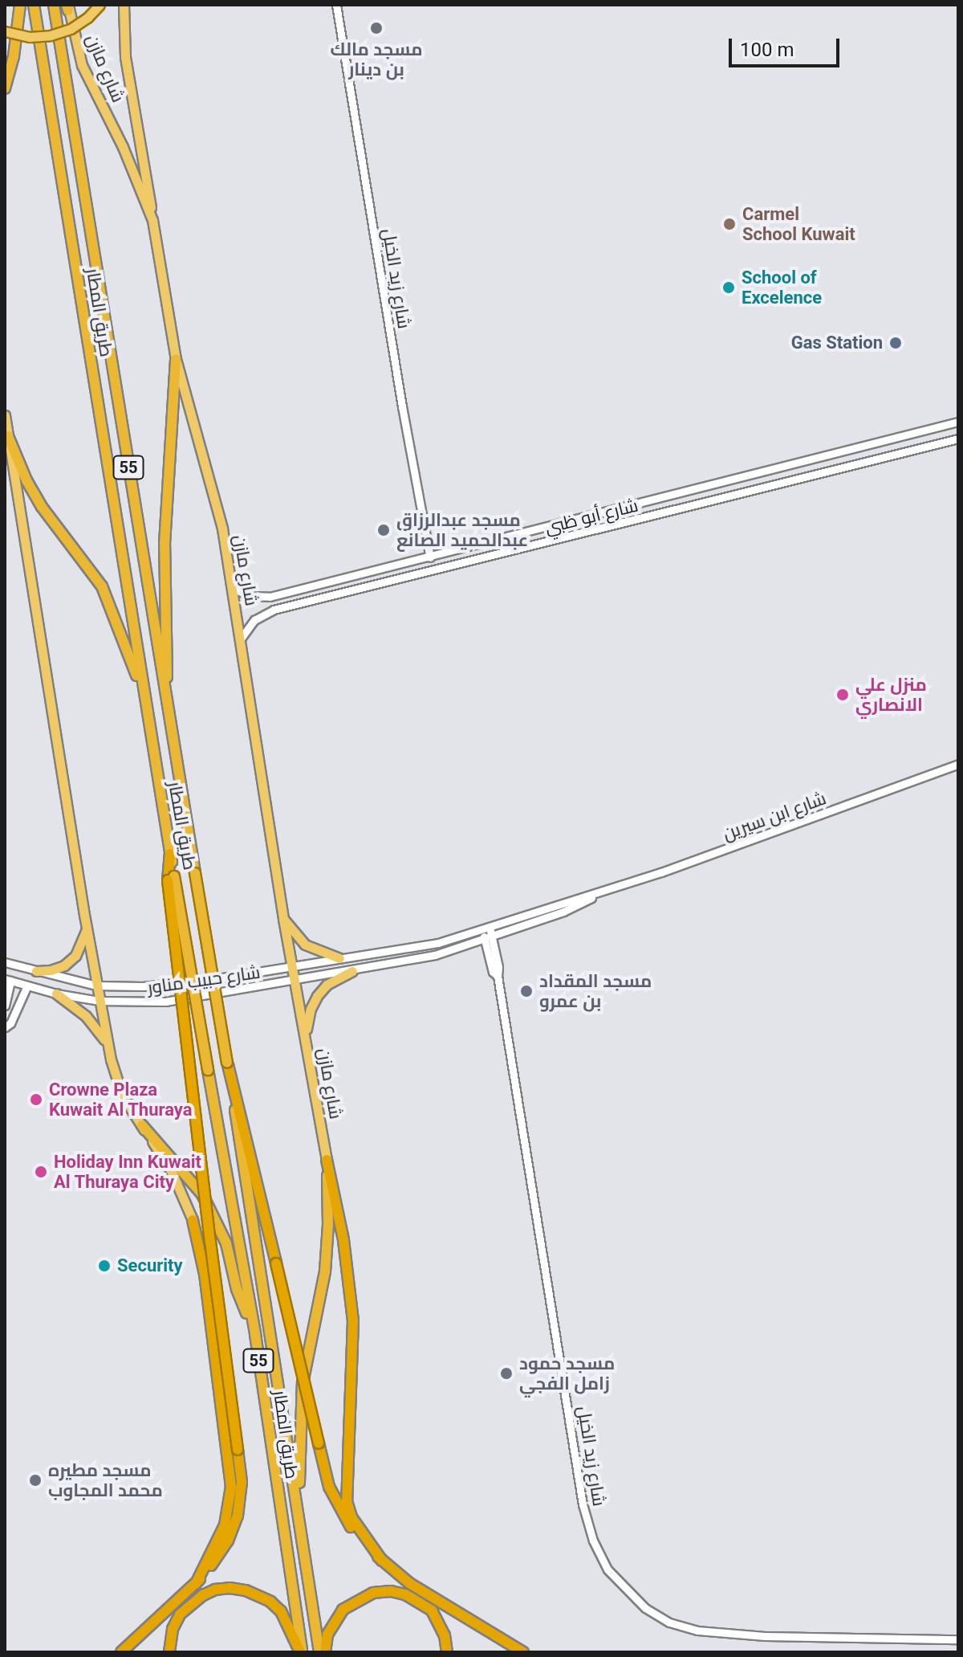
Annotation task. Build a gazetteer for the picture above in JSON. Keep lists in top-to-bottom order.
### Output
{
  "streets": {
    "highway": ["طريق المطار", "55"],
    "main road": ["شارع مازن"],
    "street": [
      "شارع زيد الخيل",
      "شارع أبو ظبي",
      "شارع ابن سيرين",
      "شارع حبيب مناور"
    ]
  },
  "crossings": [
    ["شارع مازن", "شارع أبو ظبي"],
    ["شارع مازن", "شارع ابن سيرين"],
    ["شارع مازن", "شارع حبيب مناور"],
    ["شارع زيد الخيل", "شارع أبو ظبي"],
    ["شارع زيد الخيل", "شارع ابن سيرين"],
    ["شارع ابن سيرين", "شارع حبيب مناور"]
  ],
  "places": [
    "مسجد مالك بن دينار",
    "Carmel School Kuwait",
    "School of Excelence",
    "Gas Station",
    "مسجد عبدالرزاق عبدالحميد الصانع",
    "منزل علي الانصاري",
    "مسجد المقداد بن عمرو",
    "Crowne Plaza Kuwait Al Thuraya",
    "Holiday Inn Kuwait Al Thuraya City",
    "Security",
    "مسجد حمود زامل الفجي",
    "مسجد مطيره محمد المجاوب"
  ],
  "scale_bar": "100 m"
}
